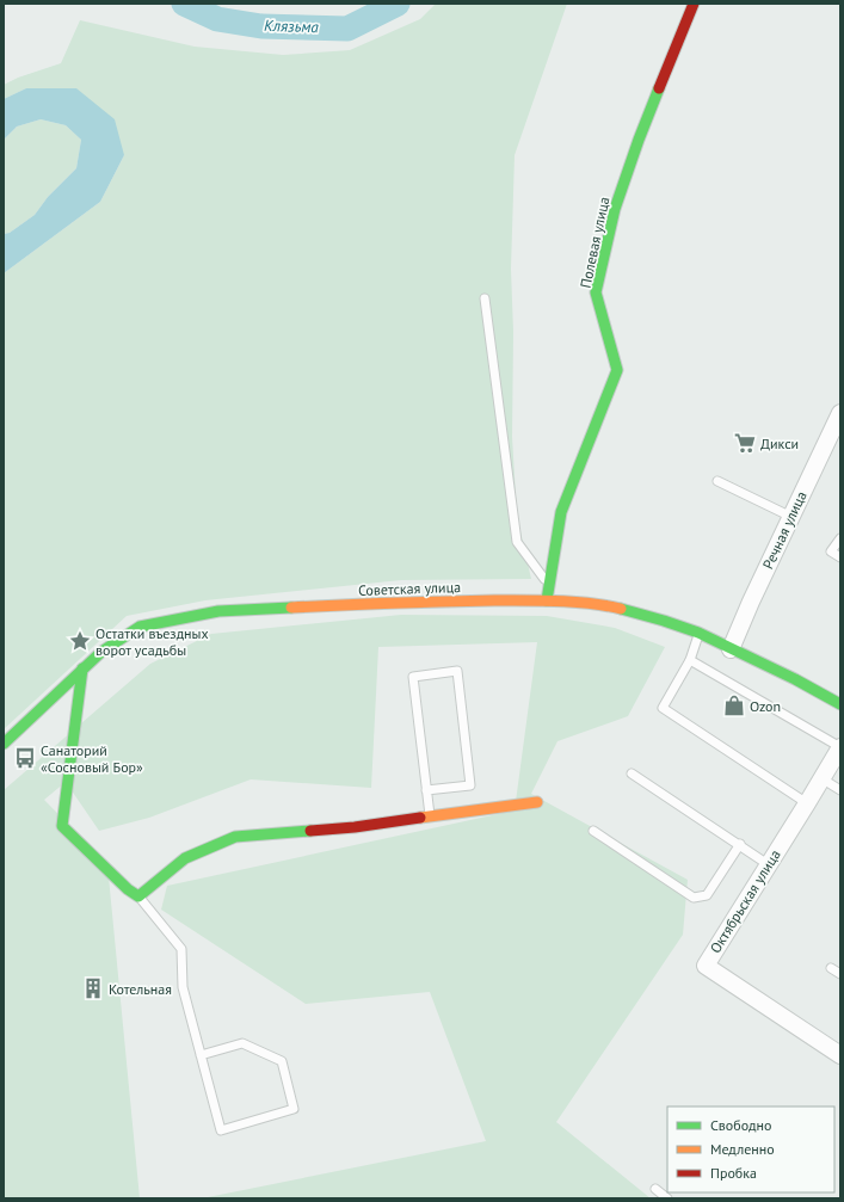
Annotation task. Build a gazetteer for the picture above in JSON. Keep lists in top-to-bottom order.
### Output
{
  "streets": {
    "street": [
      "Полевая улица",
      "Речная улица",
      "Советская улица",
      "Октябрьская улица"
    ]
  },
  "crossings": [
    ["Полевая улица", "Советская улица"],
    ["Речная улица", "Советская улица"]
  ],
  "water": ["Клязьма"],
  "places": {
    "supermarket": ["Дикси"],
    "place": ["Остатки въездных ворот усадьбы"],
    "shop": ["Ozon"],
    "bus stop": ["Санаторий «Сосновый Бор»"],
    "building": ["Котельная"]
  },
  "legend": ["Свободно", "Медленно", "Пробка"]
}
